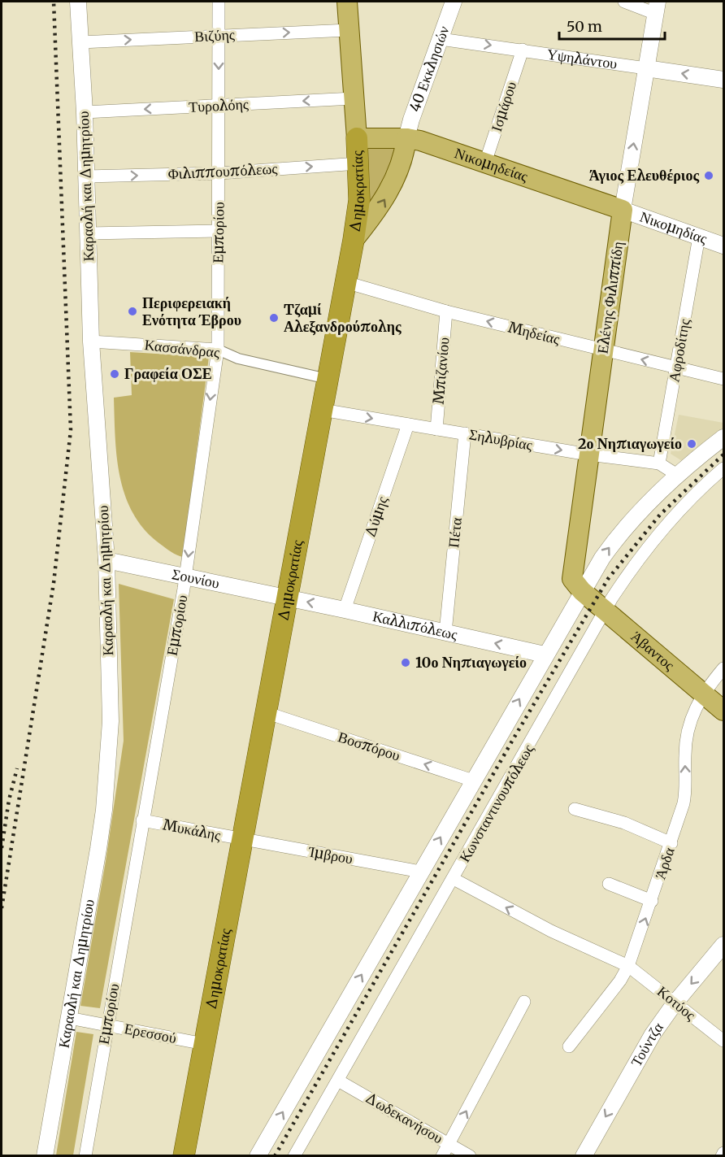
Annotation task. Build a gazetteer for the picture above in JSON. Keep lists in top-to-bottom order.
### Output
{
  "streets": {
    "highway": ["Δημοκρατίας"],
    "main road": ["Νικομηδείας", "Ελένης Φιλιππίδη", "Άβαντος"],
    "street": [
      "Βιζύης",
      "Υψηλάντου",
      "40 Εκκλησιών",
      "Τυρολόης",
      "Ισμάρου",
      "Φιλιππουπόλεως",
      "Καραολή και Δημητρίου",
      "Νικομηδίας",
      "Εμπορίου",
      "Μηδείας",
      "Κασσάνδρας",
      "Αφροδίτης",
      "Μπιζανίου",
      "Σηλυβρίας",
      "Δύμης",
      "Πέτα",
      "Σουνίου",
      "Καλλιπόλεως",
      "Βοσπόρου",
      "Κωνσταντινουπόλεως",
      "Μυκάλης",
      "Ίμβρου",
      "Άρδα",
      "Κοτύος",
      "Ερεσσού",
      "Τούντζα",
      "Δωδεκανήσου"
    ]
  },
  "crossings": [
    ["Βιζύης", "Καραολή και Δημητρίου"],
    ["Βιζύης", "Δημοκρατίας"],
    ["Βιζύης", "Εμπορίου"],
    ["Υψηλάντου", "40 Εκκλησιών"],
    ["Υψηλάντου", "Ισμάρου"],
    ["Υψηλάντου", "Ελένης Φιλιππίδη"],
    ["40 Εκκλησιών", "Νικομηδείας"],
    ["Τυρολόης", "Καραολή και Δημητρίου"],
    ["Τυρολόης", "Δημοκρατίας"],
    ["Τυρολόης", "Εμπορίου"],
    ["Ισμάρου", "Νικομηδείας"],
    ["Νικομηδείας", "Δημοκρατίας"],
    ["Νικομηδείας", "Νικομηδίας"],
    ["Νικομηδείας", "Ελένης Φιλιππίδη"],
    ["Φιλιππουπόλεως", "Καραολή και Δημητρίου"],
    ["Φιλιππουπόλεως", "Δημοκρατίας"],
    ["Φιλιππουπόλεως", "Εμπορίου"],
    ["Καραολή και Δημητρίου", "Κασσάνδρας"],
    ["Καραολή και Δημητρίου", "Σουνίου"],
    ["Καραολή και Δημητρίου", "Ερεσσού"],
    ["Δημοκρατίας", "Μηδείας"],
    ["Δημοκρατίας", "Κασσάνδρας"],
    ["Δημοκρατίας", "Σηλυβρίας"],
    ["Δημοκρατίας", "Σουνίου"],
    ["Δημοκρατίας", "Καλλιπόλεως"],
    ["Δημοκρατίας", "Βοσπόρου"],
    ["Δημοκρατίας", "Μυκάλης"],
    ["Δημοκρατίας", "Ίμβρου"],
    ["Δημοκρατίας", "Ερεσσού"],
    ["Νικομηδίας", "Ελένης Φιλιππίδη"],
    ["Νικομηδίας", "Αφροδίτης"],
    ["Εμπορίου", "Κασσάνδρας"],
    ["Εμπορίου", "Σουνίου"],
    ["Εμπορίου", "Μυκάλης"],
    ["Εμπορίου", "Ερεσσού"],
    ["Ελένης Φιλιππίδη", "Μηδείας"],
    ["Ελένης Φιλιππίδη", "Σηλυβρίας"],
    ["Ελένης Φιλιππίδη", "Άβαντος"],
    ["Μηδείας", "Αφροδίτης"],
    ["Μηδείας", "Μπιζανίου"],
    ["Αφροδίτης", "Σηλυβρίας"],
    ["Μπιζανίου", "Σηλυβρίας"],
    ["Σηλυβρίας", "Δύμης"],
    ["Σηλυβρίας", "Πέτα"],
    ["Δύμης", "Καλλιπόλεως"],
    ["Πέτα", "Καλλιπόλεως"],
    ["Σουνίου", "Καλλιπόλεως"],
    ["Άβαντος", "Κωνσταντινουπόλεως"],
    ["Άβαντος", "Άρδα"],
    ["Κωνσταντινουπόλεως", "Κοτύος"],
    ["Κωνσταντινουπόλεως", "Δωδεκανήσου"],
    ["Μυκάλης", "Ίμβρου"],
    ["Άρδα", "Κοτύος"],
    ["Κοτύος", "Τούντζα"]
  ],
  "one_way": [
    "Βιζύης",
    "Τυρολόης",
    "Μηδείας",
    "Σηλυβρίας",
    "Καλλιπόλεως",
    "Βοσπόρου",
    "Άρδα",
    "Κοτύος"
  ],
  "places": [
    "Άγιος Ελευθέριος",
    "Περιφερειακή Ενότητα Έβρου",
    "Tζαμί Αλεξανδρούπολης",
    "Γραφεία ΟΣΕ",
    "2ο Νηπιαγωγείο",
    "10ο Νηπιαγωγείο"
  ],
  "scale_bar": "50 m"
}
